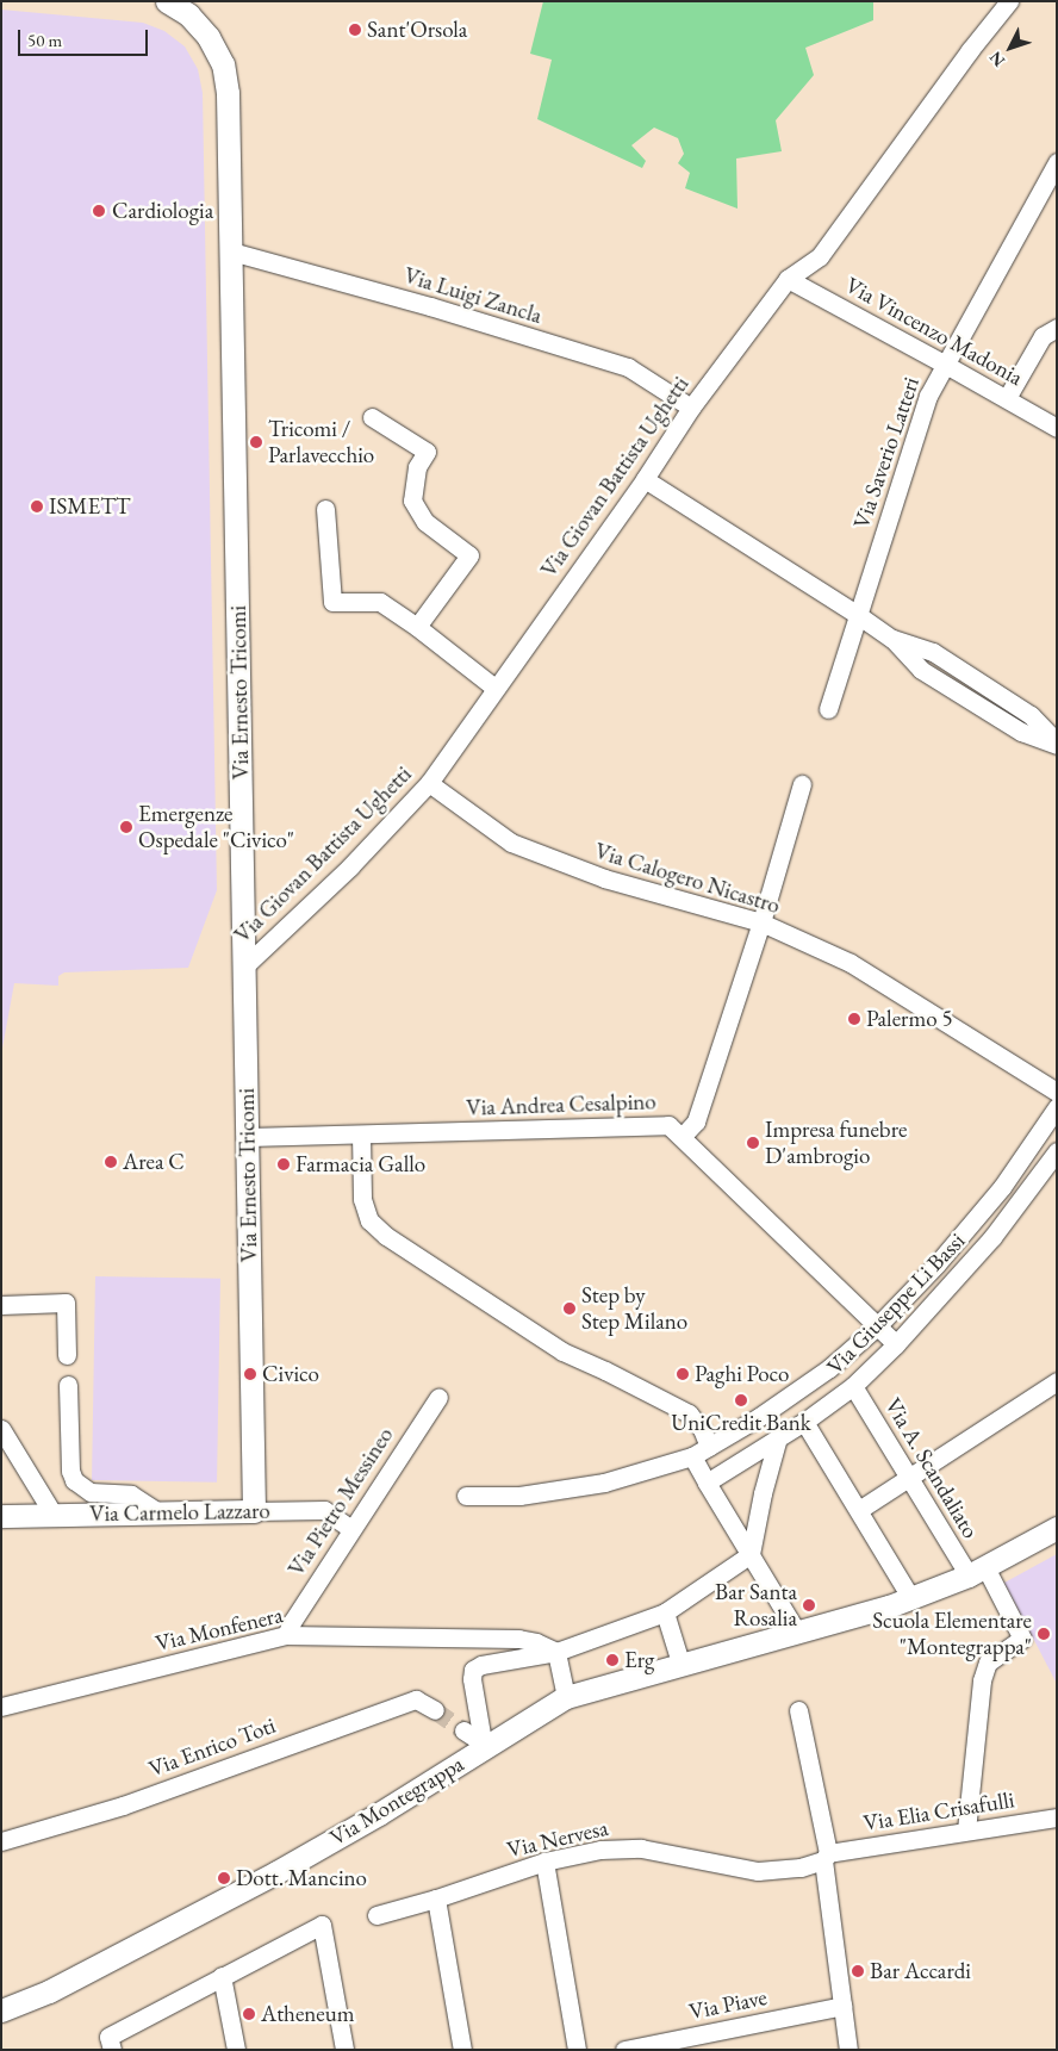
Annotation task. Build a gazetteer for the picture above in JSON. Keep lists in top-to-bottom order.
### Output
{
  "streets": {
    "street": [
      "Via Luigi Zancla",
      "Via Vincenzo Madonia",
      "Via Saverio Latteri",
      "Via Giovan Battista Ughetti",
      "Via Ernesto Tricomi",
      "Via Calogero Nicastro",
      "Via Andrea Cesalpino",
      "Via Giuseppe Li Bassi",
      "Via A. Scandaliato",
      "Via Pietro Messineo",
      "Via Carmelo Lazzaro",
      "Via Monfenera",
      "Via Enrico Toti",
      "Via Montegrappa",
      "Via Elia Crisafulli",
      "Via Nervesa",
      "Via Piave"
    ]
  },
  "crossings": [
    ["Via Luigi Zancla", "Via Giovan Battista Ughetti"],
    ["Via Luigi Zancla", "Via Ernesto Tricomi"],
    ["Via Vincenzo Madonia", "Via Saverio Latteri"],
    ["Via Vincenzo Madonia", "Via Giovan Battista Ughetti"],
    ["Via Giovan Battista Ughetti", "Via Ernesto Tricomi"],
    ["Via Giovan Battista Ughetti", "Via Calogero Nicastro"],
    ["Via Ernesto Tricomi", "Via Andrea Cesalpino"],
    ["Via Ernesto Tricomi", "Via Carmelo Lazzaro"],
    ["Via Andrea Cesalpino", "Via Giuseppe Li Bassi"],
    ["Via Giuseppe Li Bassi", "Via A. Scandaliato"],
    ["Via A. Scandaliato", "Via Montegrappa"],
    ["Via A. Scandaliato", "Via Elia Crisafulli"],
    ["Via Pietro Messineo", "Via Carmelo Lazzaro"],
    ["Via Pietro Messineo", "Via Monfenera"],
    ["Via Elia Crisafulli", "Via Nervesa"]
  ],
  "places": [
    "Sant'Orsola",
    "Cardiologia",
    "Tricomi / Parlavecchio",
    "ISMETT",
    "Emergenze Ospedale \"Civico\"",
    "Palermo 5",
    "Impresa funebre D'ambrogio",
    "Area C",
    "Farmacia Gallo",
    "Step by Step Milano",
    "Civico",
    "Paghi Poco",
    "UniCredit Bank",
    "Bar Santa Rosalia",
    "Scuola Elementare \"Montegrappa\"",
    "Erg",
    "Dott. Mancino",
    "Bar Accardi",
    "Atheneum"
  ],
  "scale_bar": "50 m",
  "north": "bottom left"
}
